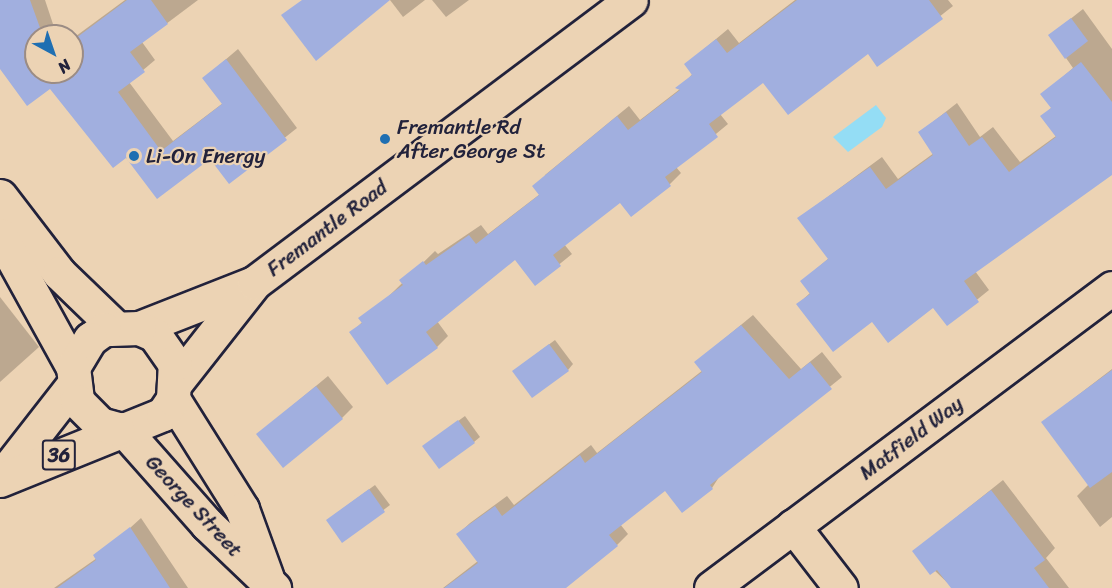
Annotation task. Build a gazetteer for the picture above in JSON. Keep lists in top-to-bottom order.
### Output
{
  "streets": {
    "main road": [
      "Fremantle Road",
      "Matfield Way",
      "36",
      "George Street"
    ]
  },
  "crossings": [
    ["Fremantle Road", "36"],
    ["Fremantle Road", "George Street"],
    ["36", "George Street"]
  ],
  "places": ["Fremantle Rd After George St", "Li-On Energy"],
  "north": "bottom right"
}
